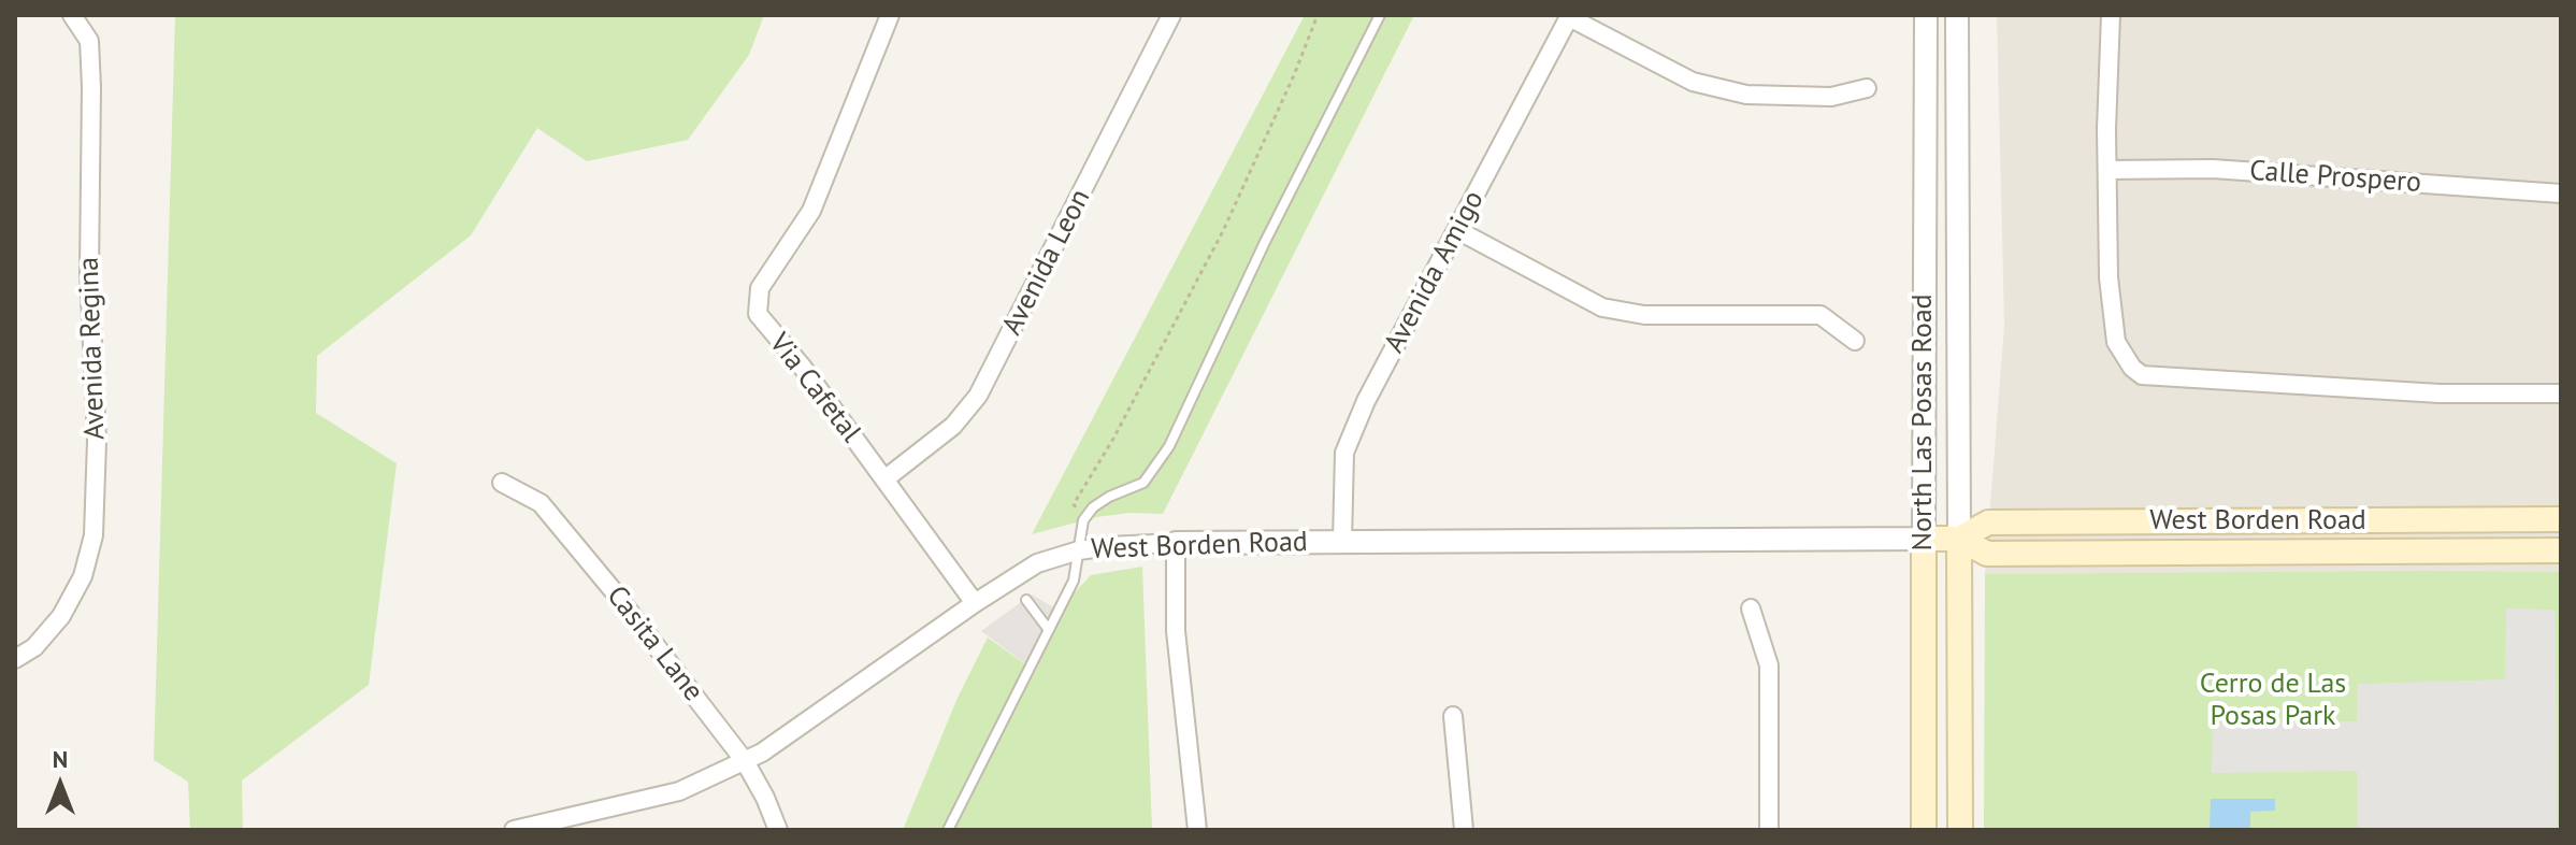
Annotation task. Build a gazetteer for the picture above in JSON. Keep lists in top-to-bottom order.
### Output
{
  "streets": {
    "main road": ["North Las Posas Road", "West Borden Road"],
    "street": [
      "Calle Prospero",
      "Avenida Leon",
      "Avenida Amigo",
      "Avenida Regina",
      "Via Cafetal",
      "Casita Lane"
    ]
  },
  "crossings": [
    ["Avenida Leon", "Via Cafetal"],
    ["Avenida Amigo", "West Borden Road"],
    ["Via Cafetal", "West Borden Road"],
    ["North Las Posas Road", "West Borden Road"],
    ["West Borden Road", "Casita Lane"]
  ],
  "parks": ["Cerro de Las Posas Park"],
  "north": "top"
}
